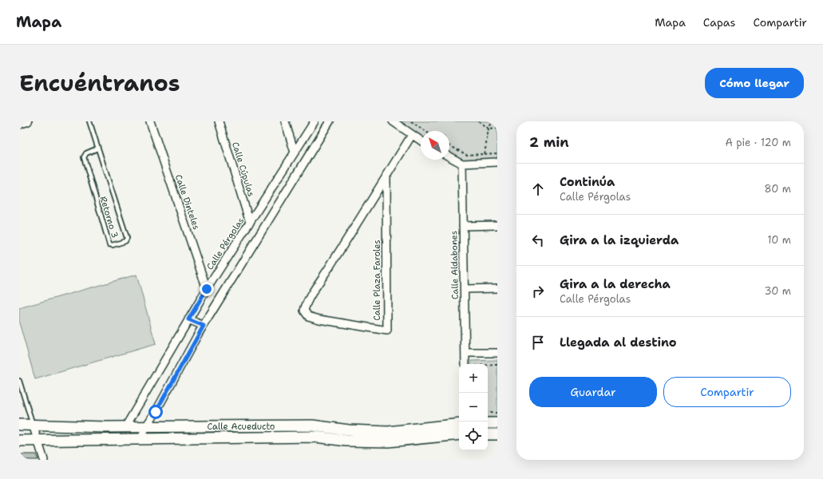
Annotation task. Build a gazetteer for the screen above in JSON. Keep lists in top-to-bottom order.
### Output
{
  "streets": {
    "street": [
      "Calle Cúpulas",
      "Calle Dinteles",
      "Calle Pérgolas",
      "Calle Aldabones",
      "Calle Plaza Faroles",
      "Calle Acueducto"
    ],
    "lane": ["Retorno 3"]
  },
  "crossings": [
    ["Calle Cúpulas", "Calle Pérgolas"],
    ["Calle Dinteles", "Calle Pérgolas"],
    ["Calle Pérgolas", "Calle Acueducto"]
  ],
  "north": "top left",
  "page": {
    "header": "Mapa",
    "nav": ["Mapa", "Capas", "Compartir"],
    "title": "Encuéntranos",
    "buttons": [
      "Cómo llegar",
      ["Guardar", "Compartir"]
    ],
    "heading": ["2 min", "A pie · 120 m"],
    "list": [
      ["Continúa", "Calle Pérgolas", "80 m"],
      ["Gira a la izquierda", "10 m"],
      ["Gira a la derecha", "Calle Pérgolas", "30 m"],
      "Llegada al destino"
    ],
    "map_buttons": ["+", "−"]
  }
}
